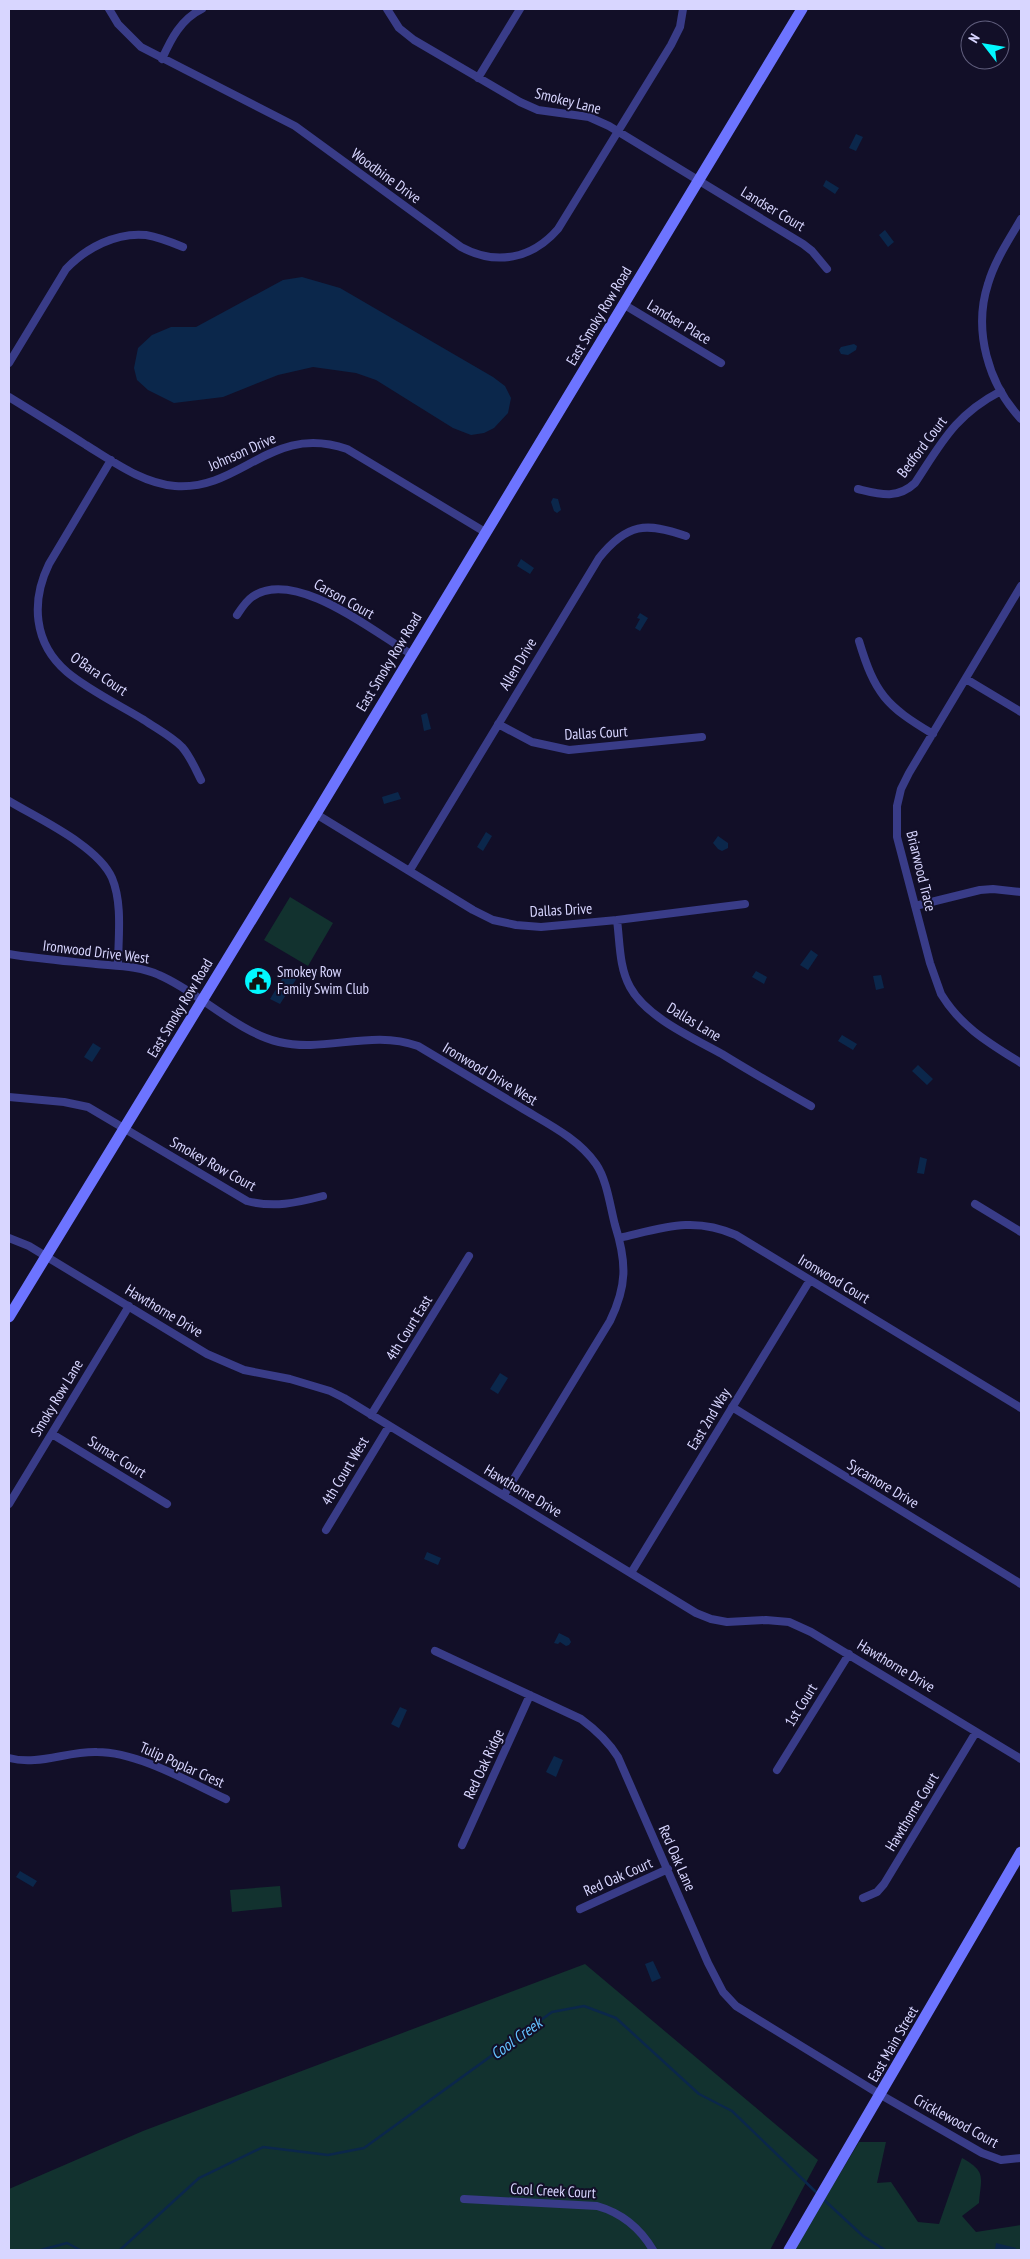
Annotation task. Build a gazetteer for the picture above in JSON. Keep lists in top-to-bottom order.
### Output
{
  "streets": {
    "street": [
      "Smokey Lane",
      "Woodbine Drive",
      "Landser Court",
      "East Smoky Row Road",
      "Landser Place",
      "Bedford Court",
      "Johnson Drive",
      "Carson Court",
      "Allen Drive",
      "O'Bara Court",
      "Dallas Court",
      "Briarwood Trace",
      "Dallas Drive",
      "Ironwood Drive West",
      "Dallas Lane",
      "Smokey Row Court",
      "Ironwood Court",
      "Hawthorne Drive",
      "4th Court East",
      "Smoky Row Lane",
      "East 2nd Way",
      "Sumac Court",
      "4th Court West",
      "Sycamore Drive",
      "1st Court",
      "Red Oak Ridge",
      "Tulip Poplar Crest",
      "Hawthorne Court",
      "Red Oak Lane",
      "Red Oak Court",
      "East Main Street",
      "Cricklewood Court",
      "Cool Creek Court"
    ]
  },
  "crossings": [
    ["Smokey Lane", "Woodbine Drive"],
    ["Smokey Lane", "Landser Court"],
    ["Smokey Lane", "East Smoky Row Road"],
    ["Landser Court", "East Smoky Row Road"],
    ["East Smoky Row Road", "Landser Place"],
    ["East Smoky Row Road", "Johnson Drive"],
    ["East Smoky Row Road", "Carson Court"],
    ["East Smoky Row Road", "Dallas Drive"],
    ["East Smoky Row Road", "Ironwood Drive West"],
    ["East Smoky Row Road", "Smokey Row Court"],
    ["East Smoky Row Road", "Hawthorne Drive"],
    ["Johnson Drive", "O'Bara Court"],
    ["Allen Drive", "Dallas Court"],
    ["Allen Drive", "Dallas Drive"],
    ["Dallas Drive", "Dallas Lane"],
    ["Ironwood Drive West", "Ironwood Court"],
    ["Ironwood Drive West", "Hawthorne Drive"],
    ["Ironwood Court", "East 2nd Way"],
    ["Hawthorne Drive", "4th Court East"],
    ["Hawthorne Drive", "Smoky Row Lane"],
    ["Hawthorne Drive", "East 2nd Way"],
    ["Hawthorne Drive", "4th Court West"],
    ["Hawthorne Drive", "1st Court"],
    ["Hawthorne Drive", "Hawthorne Court"],
    ["Smoky Row Lane", "Sumac Court"],
    ["East 2nd Way", "Sycamore Drive"],
    ["Red Oak Ridge", "Red Oak Lane"],
    ["Red Oak Lane", "Red Oak Court"],
    ["Red Oak Lane", "East Main Street"],
    ["Red Oak Lane", "Cricklewood Court"],
    ["East Main Street", "Cricklewood Court"]
  ],
  "water": ["Cool Creek"],
  "places": {
    "public building": ["Smokey Row Family Swim Club"]
  },
  "north": "top left"
}
